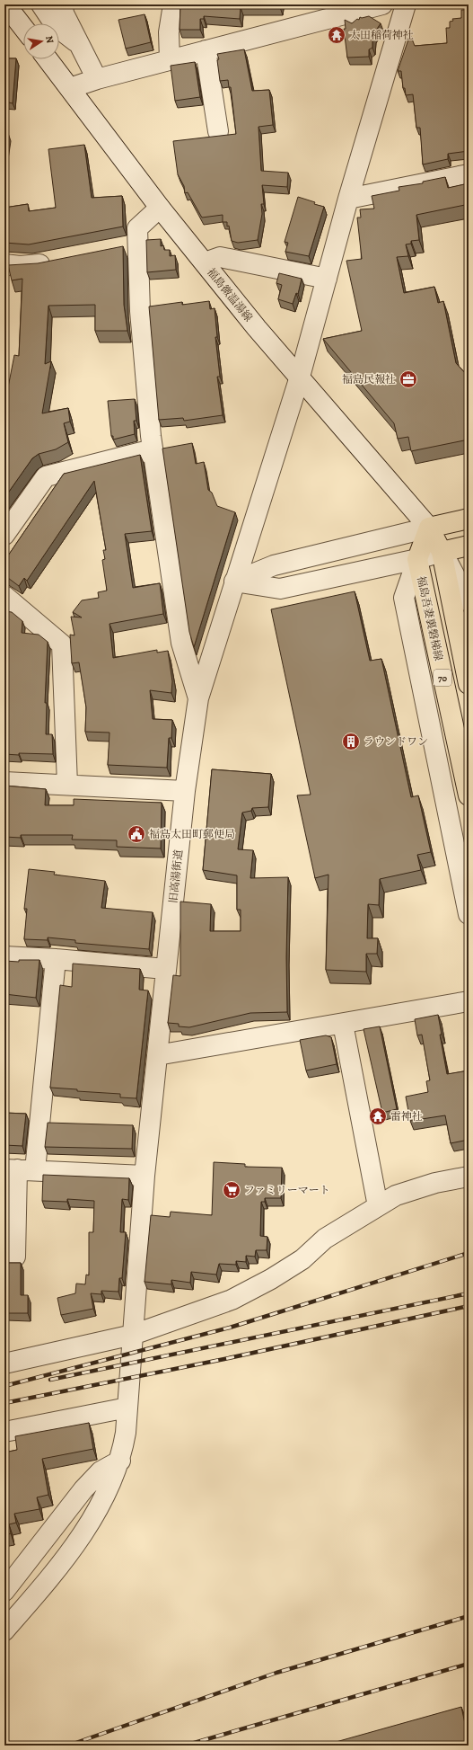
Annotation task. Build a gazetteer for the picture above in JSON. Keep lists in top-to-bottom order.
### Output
{
  "streets": {
    "main road": ["福島吾妻裏磐梯線", "70"],
    "street": ["福島微温湯線", "旧高湯街道"]
  },
  "crossings": [
    ["福島微温湯線", "70"],
    ["福島微温湯線", "旧高湯街道"]
  ],
  "places": {
    "temple": ["太田稲荷神社", "雷神社"],
    "office": ["福島民報社"],
    "building": ["ラウンドワン"],
    "public building": ["福島太田町郵便局"],
    "supermarket": ["ファミリーマート"]
  },
  "north": "right"
}
